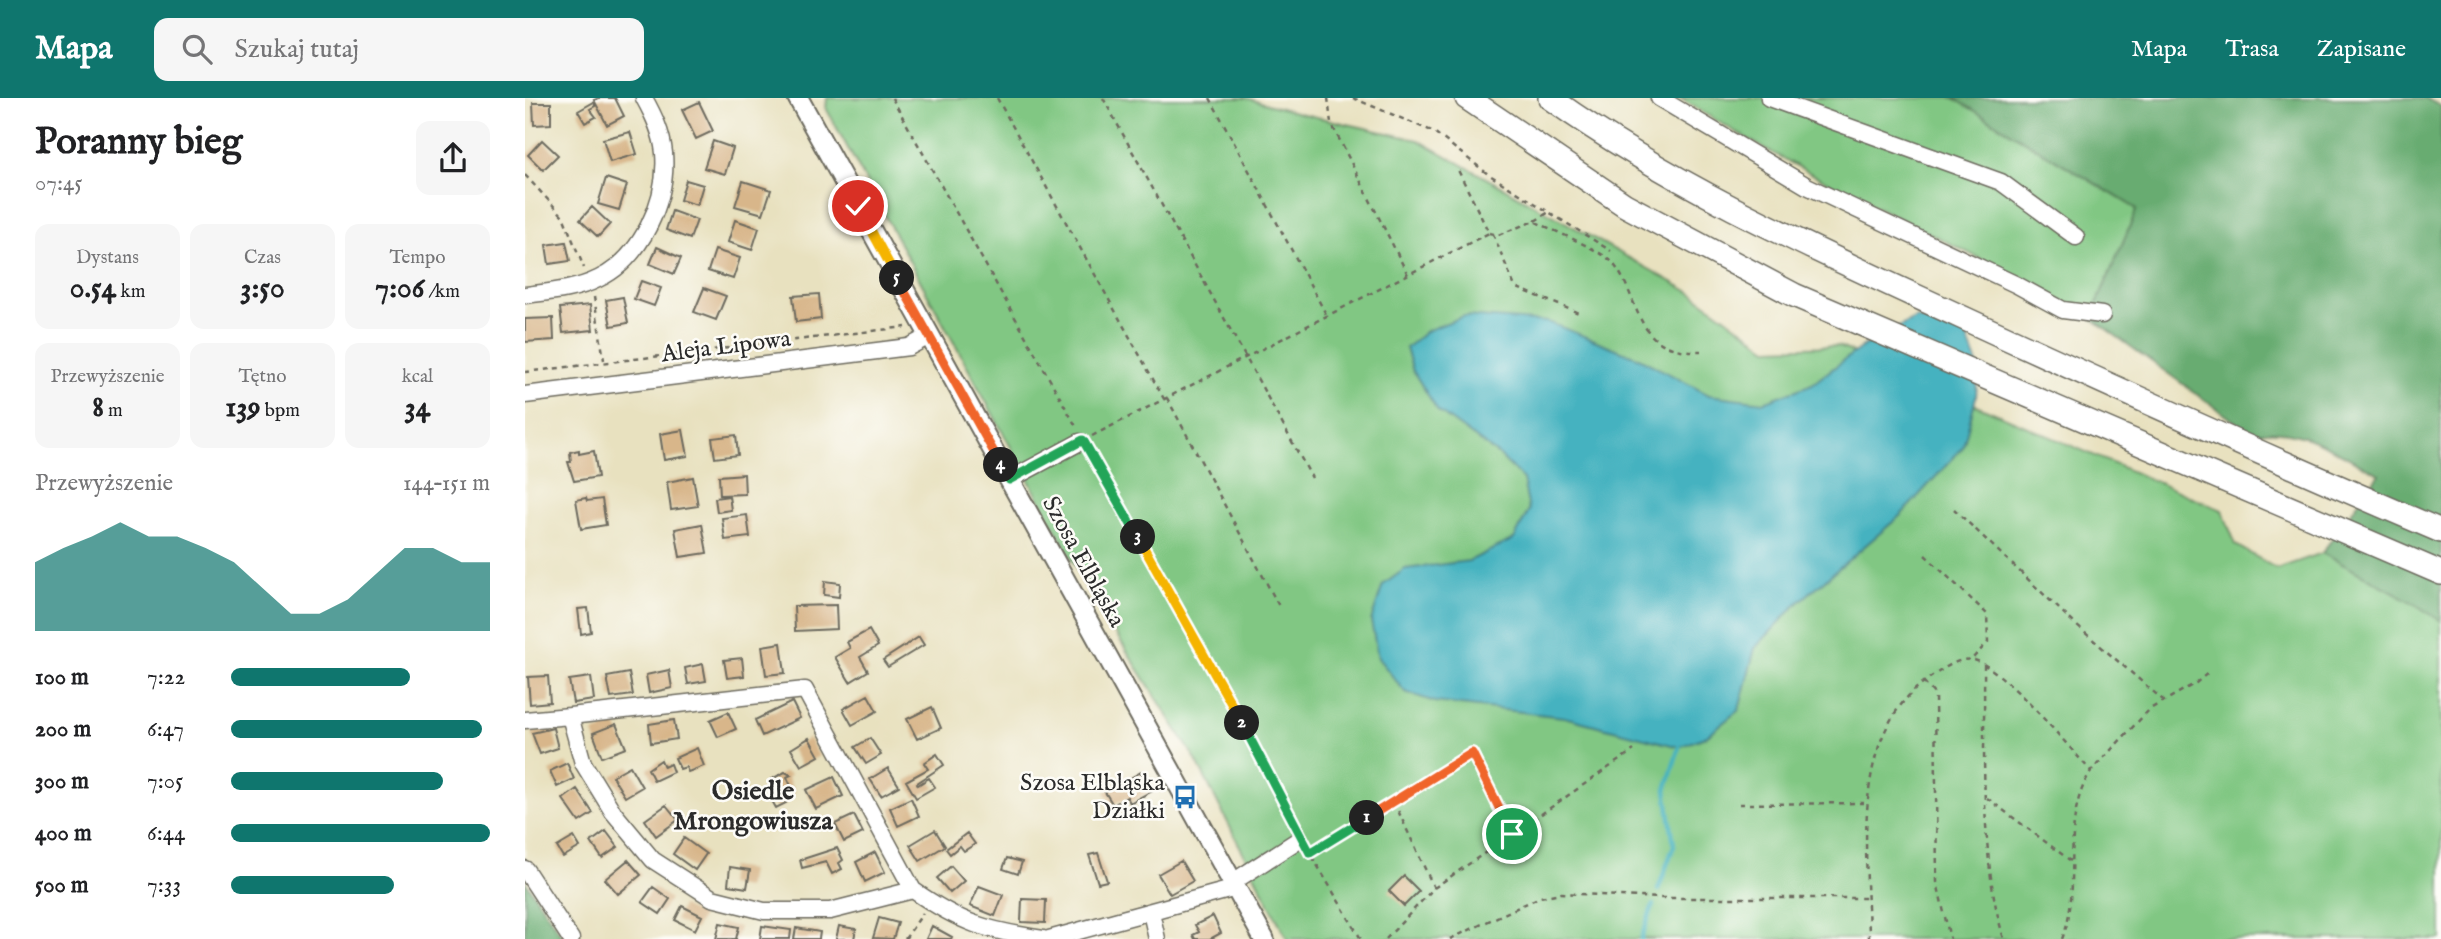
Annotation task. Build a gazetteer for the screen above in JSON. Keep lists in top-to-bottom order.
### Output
{
  "streets": {
    "main road": ["Szosa Elbląska"],
    "street": ["Aleja Lipowa"]
  },
  "crossings": [
    ["Aleja Lipowa", "Szosa Elbląska"]
  ],
  "districts": ["Osiedle Mrongowiusza"],
  "places": {
    "bus stop": ["Szosa Elbląska Działki"]
  },
  "page": {
    "header": "Mapa",
    "search": "Szukaj tutaj",
    "nav": ["Mapa", "Trasa", "Zapisane"],
    "heading": ["Poranny bieg", "07:45"],
    "stats": [
      ["Dystans", "0.54 km"],
      ["Czas", "3:50"],
      ["Tempo", "7:06 /km"],
      ["Przewyższenie", "8 m"],
      ["Tętno", "139 bpm"],
      ["kcal", "34"]
    ],
    "pins": [
      "5",
      "4",
      "3",
      "2",
      "1"
    ],
    "chart": ["Przewyższenie", "144–151 m"],
    "list": [
      {
        "name": "100 m",
        "note": "7:22"
      },
      {
        "name": "200 m",
        "note": "6:47"
      },
      {
        "name": "300 m",
        "note": "7:05"
      },
      {
        "name": "400 m",
        "note": "6:44"
      },
      {
        "name": "500 m",
        "note": "7:33"
      }
    ]
  }
}
